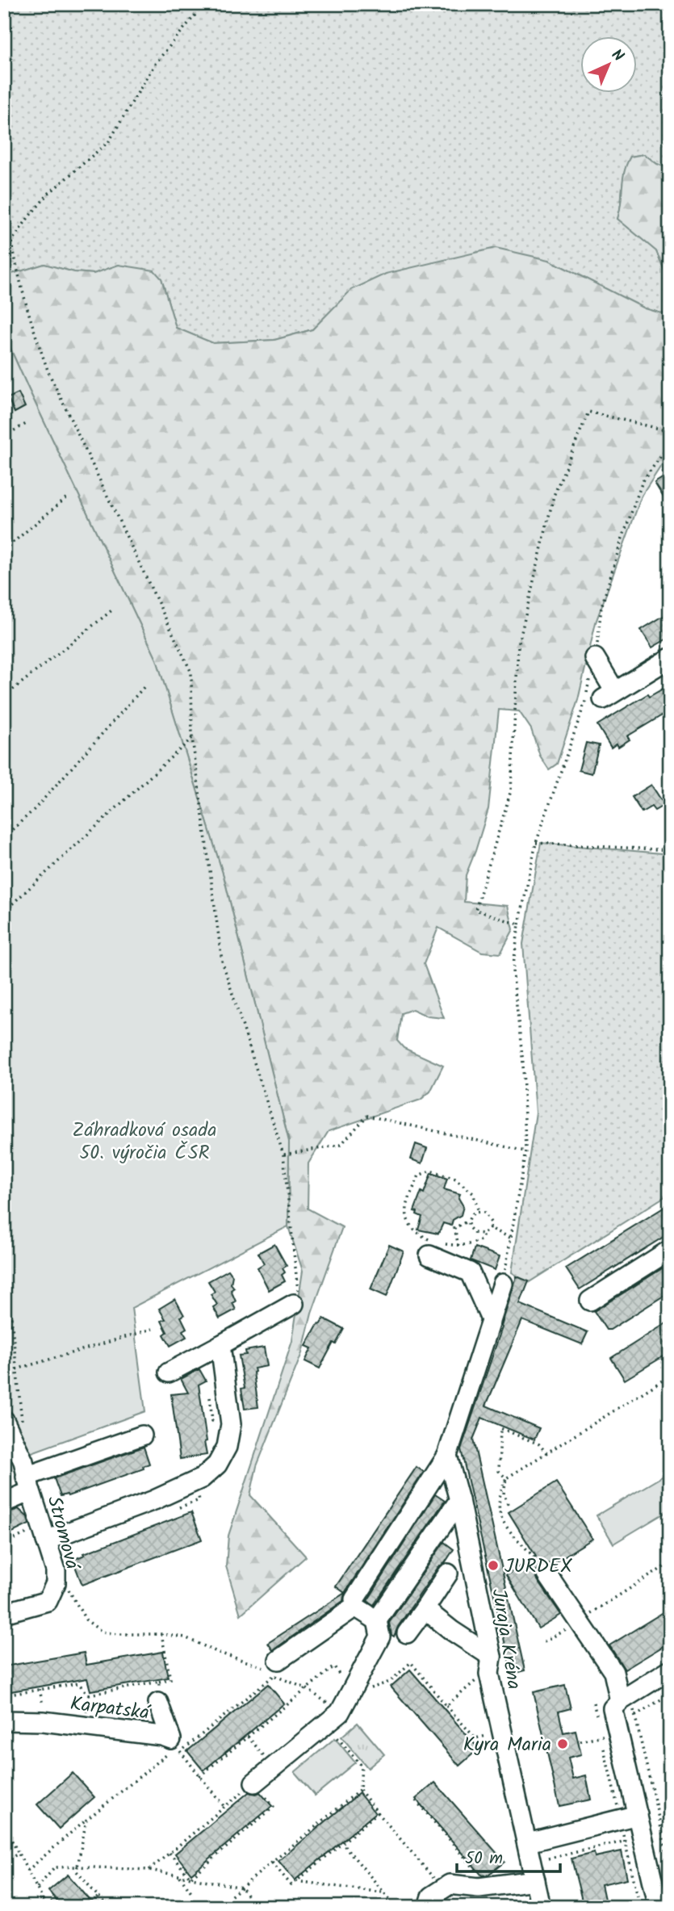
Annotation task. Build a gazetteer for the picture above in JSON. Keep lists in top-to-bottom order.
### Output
{
  "streets": {
    "street": ["Stromová", "Juraja Kréna", "Karpatská"]
  },
  "parks": ["Záhradková osada 50. výročia ČSR"],
  "places": ["JURDEX", "Kyra Maria"],
  "scale_bar": "50 m",
  "north": "top right"
}
